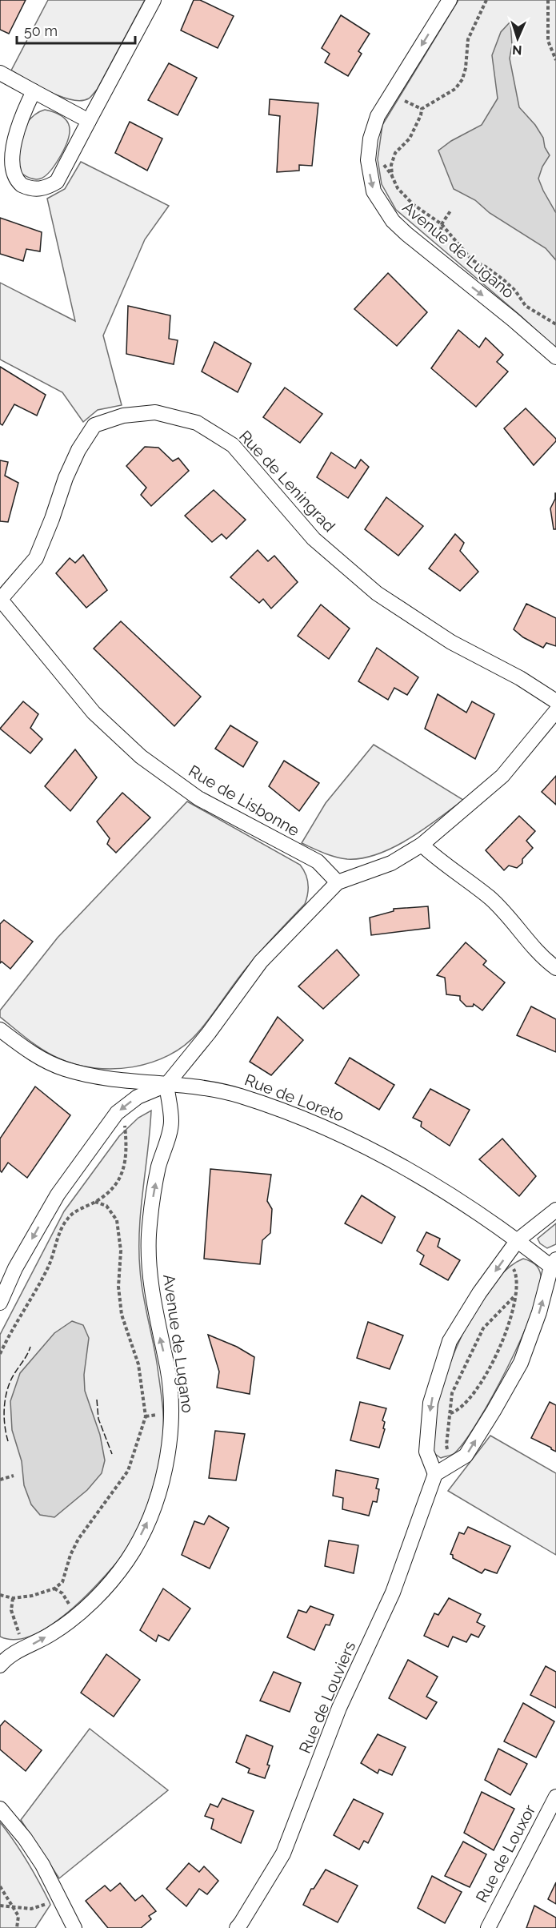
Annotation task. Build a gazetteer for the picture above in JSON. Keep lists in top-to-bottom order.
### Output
{
  "streets": {
    "street": [
      "Avenue de Lugano",
      "Rue de Leningrad",
      "Rue de Lisbonne",
      "Rue de Loreto",
      "Rue de Louviers",
      "Rue de Louxor"
    ]
  },
  "crossings": [
    ["Avenue de Lugano", "Rue de Loreto"],
    ["Rue de Leningrad", "Rue de Lisbonne"]
  ],
  "scale_bar": "50 m",
  "north": "bottom"
}
